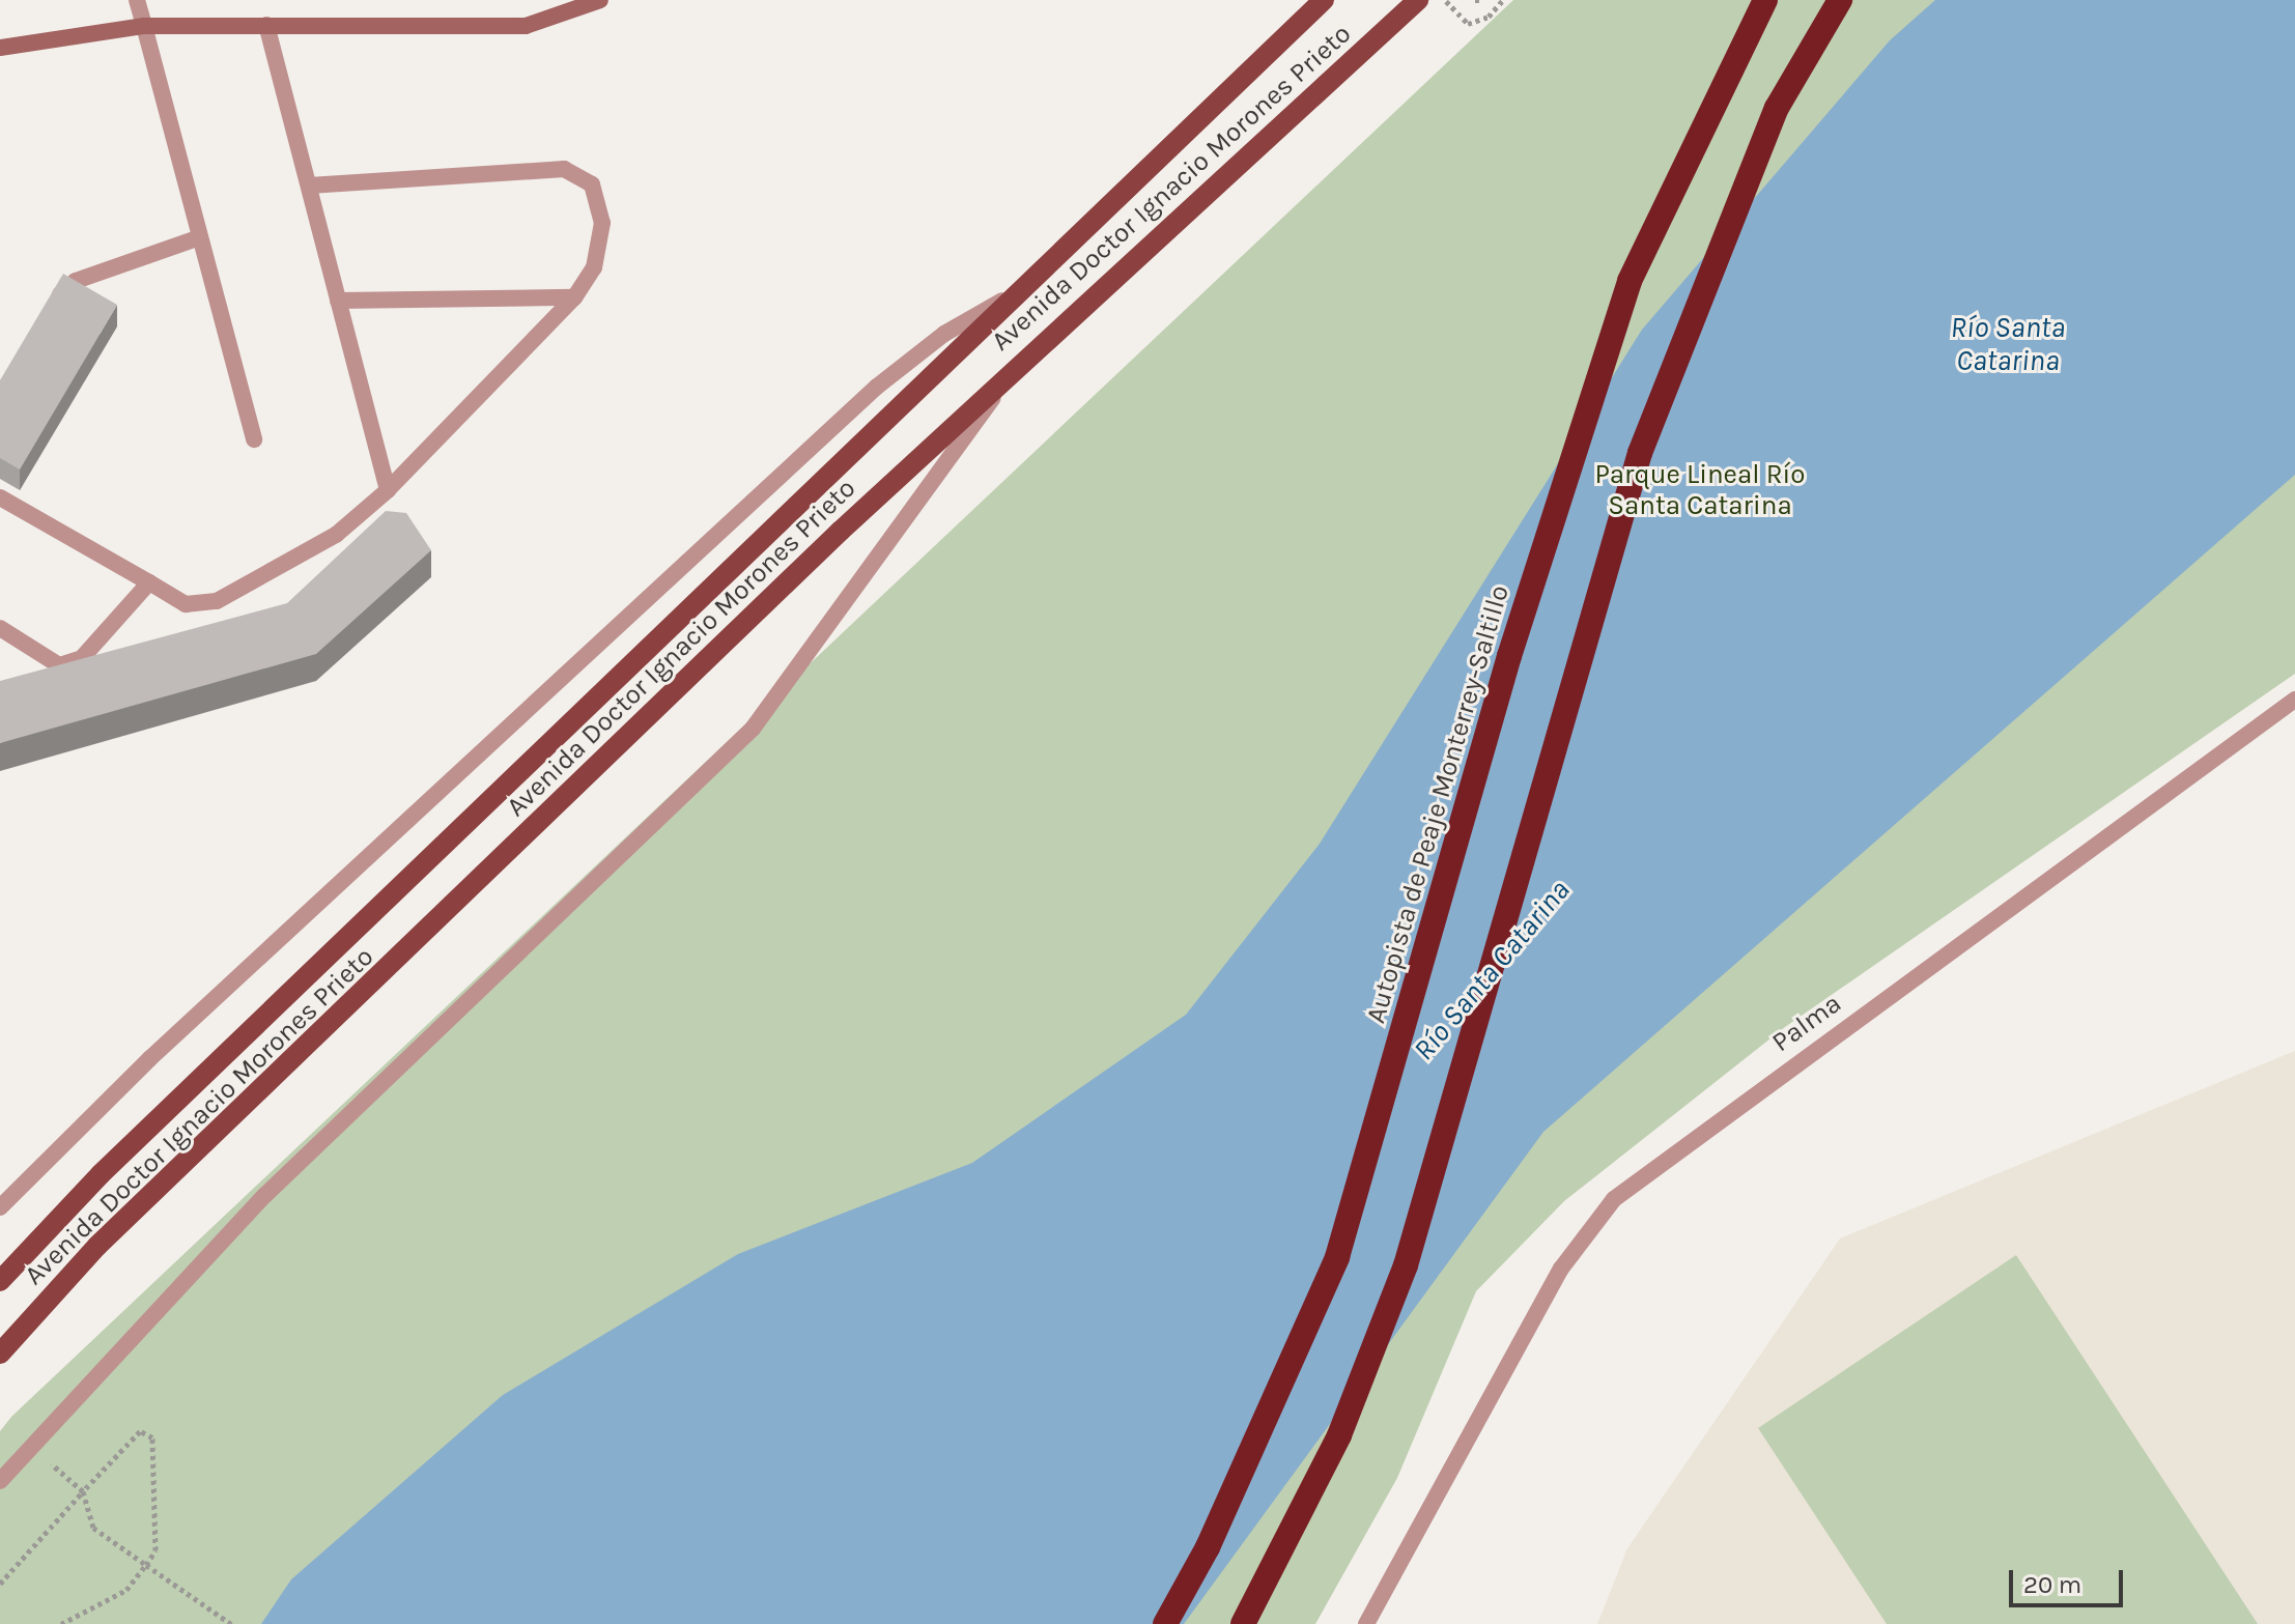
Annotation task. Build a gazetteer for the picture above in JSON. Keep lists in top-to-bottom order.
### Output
{
  "streets": {
    "highway": ["Autopista de Peaje Monterrey-Saltillo"],
    "main road": ["Avenida Doctor Ignacio Morones Prieto"],
    "street": ["Palma"]
  },
  "water": ["Río Santa Catarina"],
  "parks": ["Parque Lineal Río Santa Catarina"],
  "scale_bar": "20 m"
}
